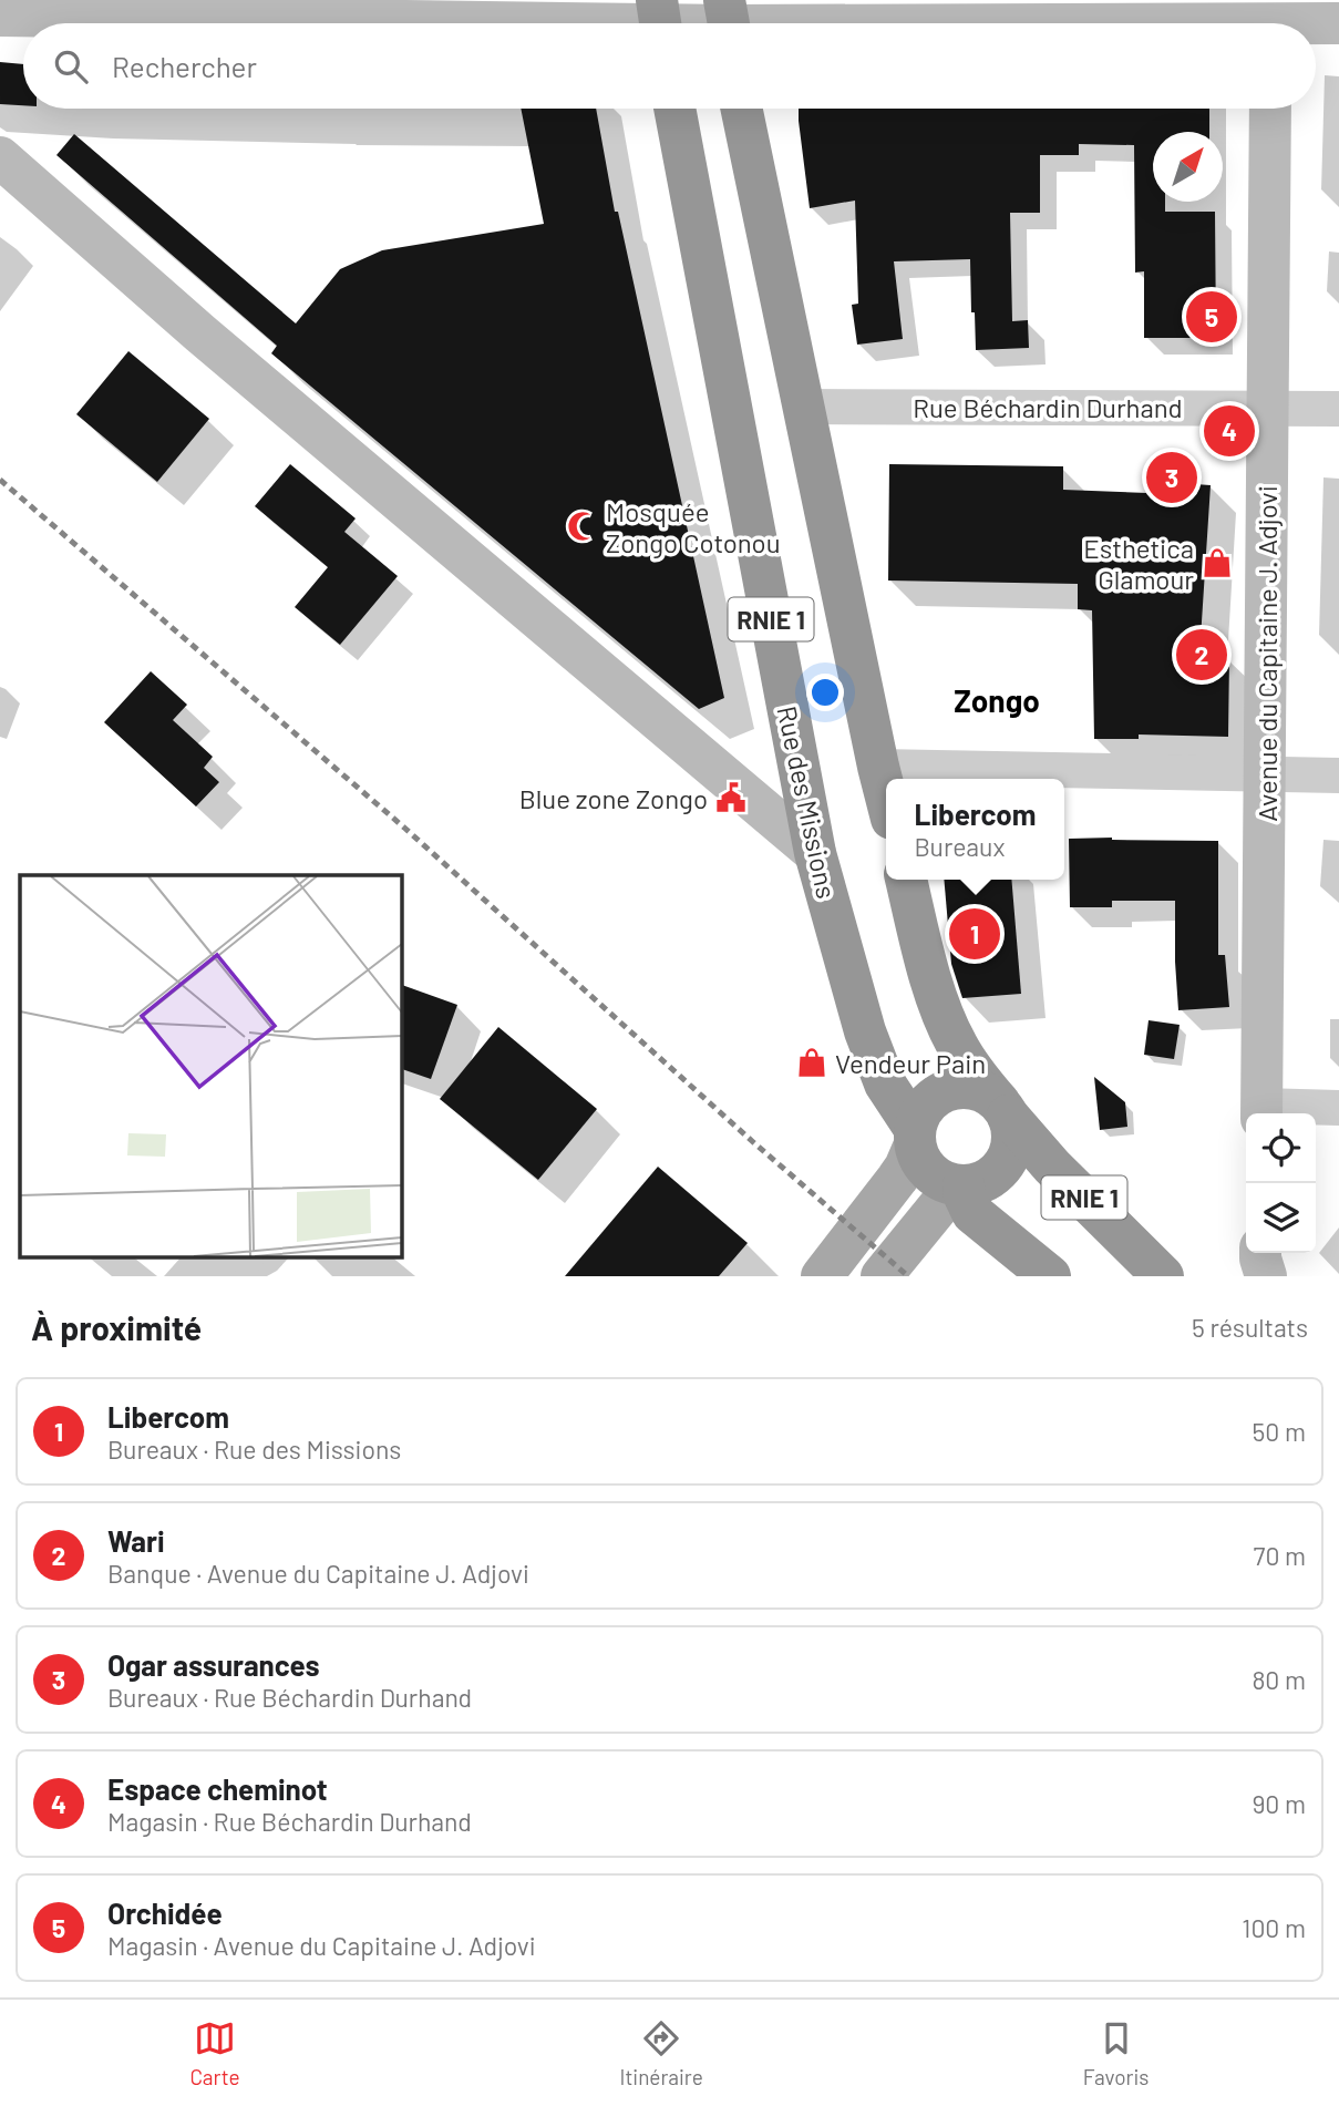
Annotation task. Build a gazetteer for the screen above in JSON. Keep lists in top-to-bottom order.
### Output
{
  "streets": {
    "highway": ["RNIE 1", "Rue des Missions"],
    "street": ["Rue Béchardin Durhand", "Avenue du Capitaine J. Adjovi"]
  },
  "crossings": [
    ["Rue Béchardin Durhand", "RNIE 1"],
    ["Rue Béchardin Durhand", "Avenue du Capitaine J. Adjovi"],
    ["RNIE 1", "Rue des Missions"]
  ],
  "districts": ["Zongo"],
  "places": {
    "mosque": ["Mosquée Zongo Cotonou"],
    "shop": ["Esthetica Glamour", "Vendeur Pain"],
    "public building": ["Blue zone Zongo"]
  },
  "north": "top right",
  "page": {
    "search": "Rechercher",
    "pins": [
      "5",
      "4",
      "3",
      "2",
      "1"
    ],
    "popup": ["Libercom", "Bureaux"],
    "heading": ["À proximité", "5 résultats"],
    "list": [
      {
        "mark": "1",
        "name": "Libercom",
        "note": "Bureaux · Rue des Missions",
        "value": "50 m"
      },
      {
        "mark": "2",
        "name": "Wari",
        "note": "Banque · Avenue du Capitaine J. Adjovi",
        "value": "70 m"
      },
      {
        "mark": "3",
        "name": "Ogar assurances",
        "note": "Bureaux · Rue Béchardin Durhand",
        "value": "80 m"
      },
      {
        "mark": "4",
        "name": "Espace cheminot",
        "note": "Magasin · Rue Béchardin Durhand",
        "value": "90 m"
      },
      {
        "mark": "5",
        "name": "Orchidée",
        "note": "Magasin · Avenue du Capitaine J. Adjovi",
        "value": "100 m"
      }
    ],
    "nav": ["Carte", "Itinéraire", "Favoris"]
  }
}
